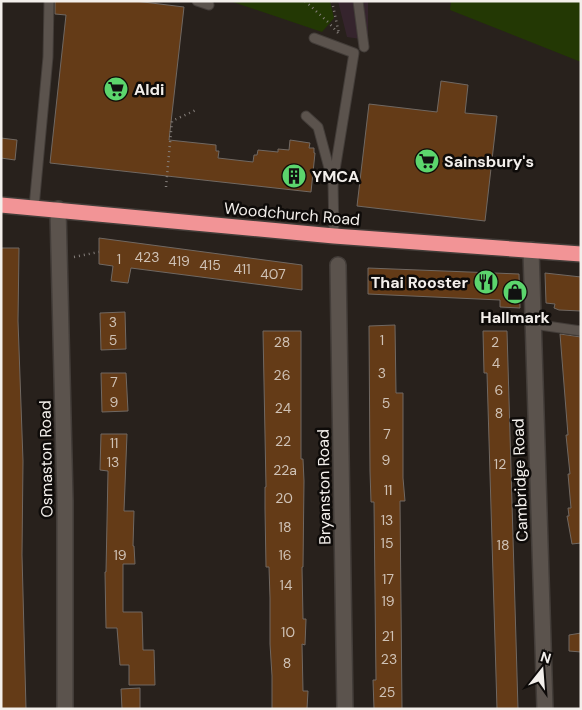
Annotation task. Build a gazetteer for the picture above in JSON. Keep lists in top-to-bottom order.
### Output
{
  "streets": {
    "highway": ["Woodchurch Road"],
    "street": ["Osmaston Road", "Cambridge Road", "Bryanston Road"]
  },
  "crossings": [
    ["Woodchurch Road", "Osmaston Road"],
    ["Woodchurch Road", "Cambridge Road"]
  ],
  "places": {
    "supermarket": ["Aldi", "Sainsbury's"],
    "building": ["YMCA"],
    "restaurant": ["Thai Rooster"],
    "shop": ["Hallmark"]
  },
  "house_numbers": [
    "423",
    "1",
    "419",
    "415",
    "411",
    "407",
    "3",
    "5",
    "1",
    "28",
    "2",
    "4",
    "3",
    "26",
    "7",
    "6",
    "9",
    "5",
    "24",
    "8",
    "7",
    "22",
    "11",
    "9",
    "13",
    "12",
    "22a",
    "11",
    "20",
    "13",
    "18",
    "15",
    "18",
    "19",
    "16",
    "17",
    "14",
    "19",
    "10",
    "21",
    "23",
    "8",
    "25"
  ],
  "north": "top"
}
